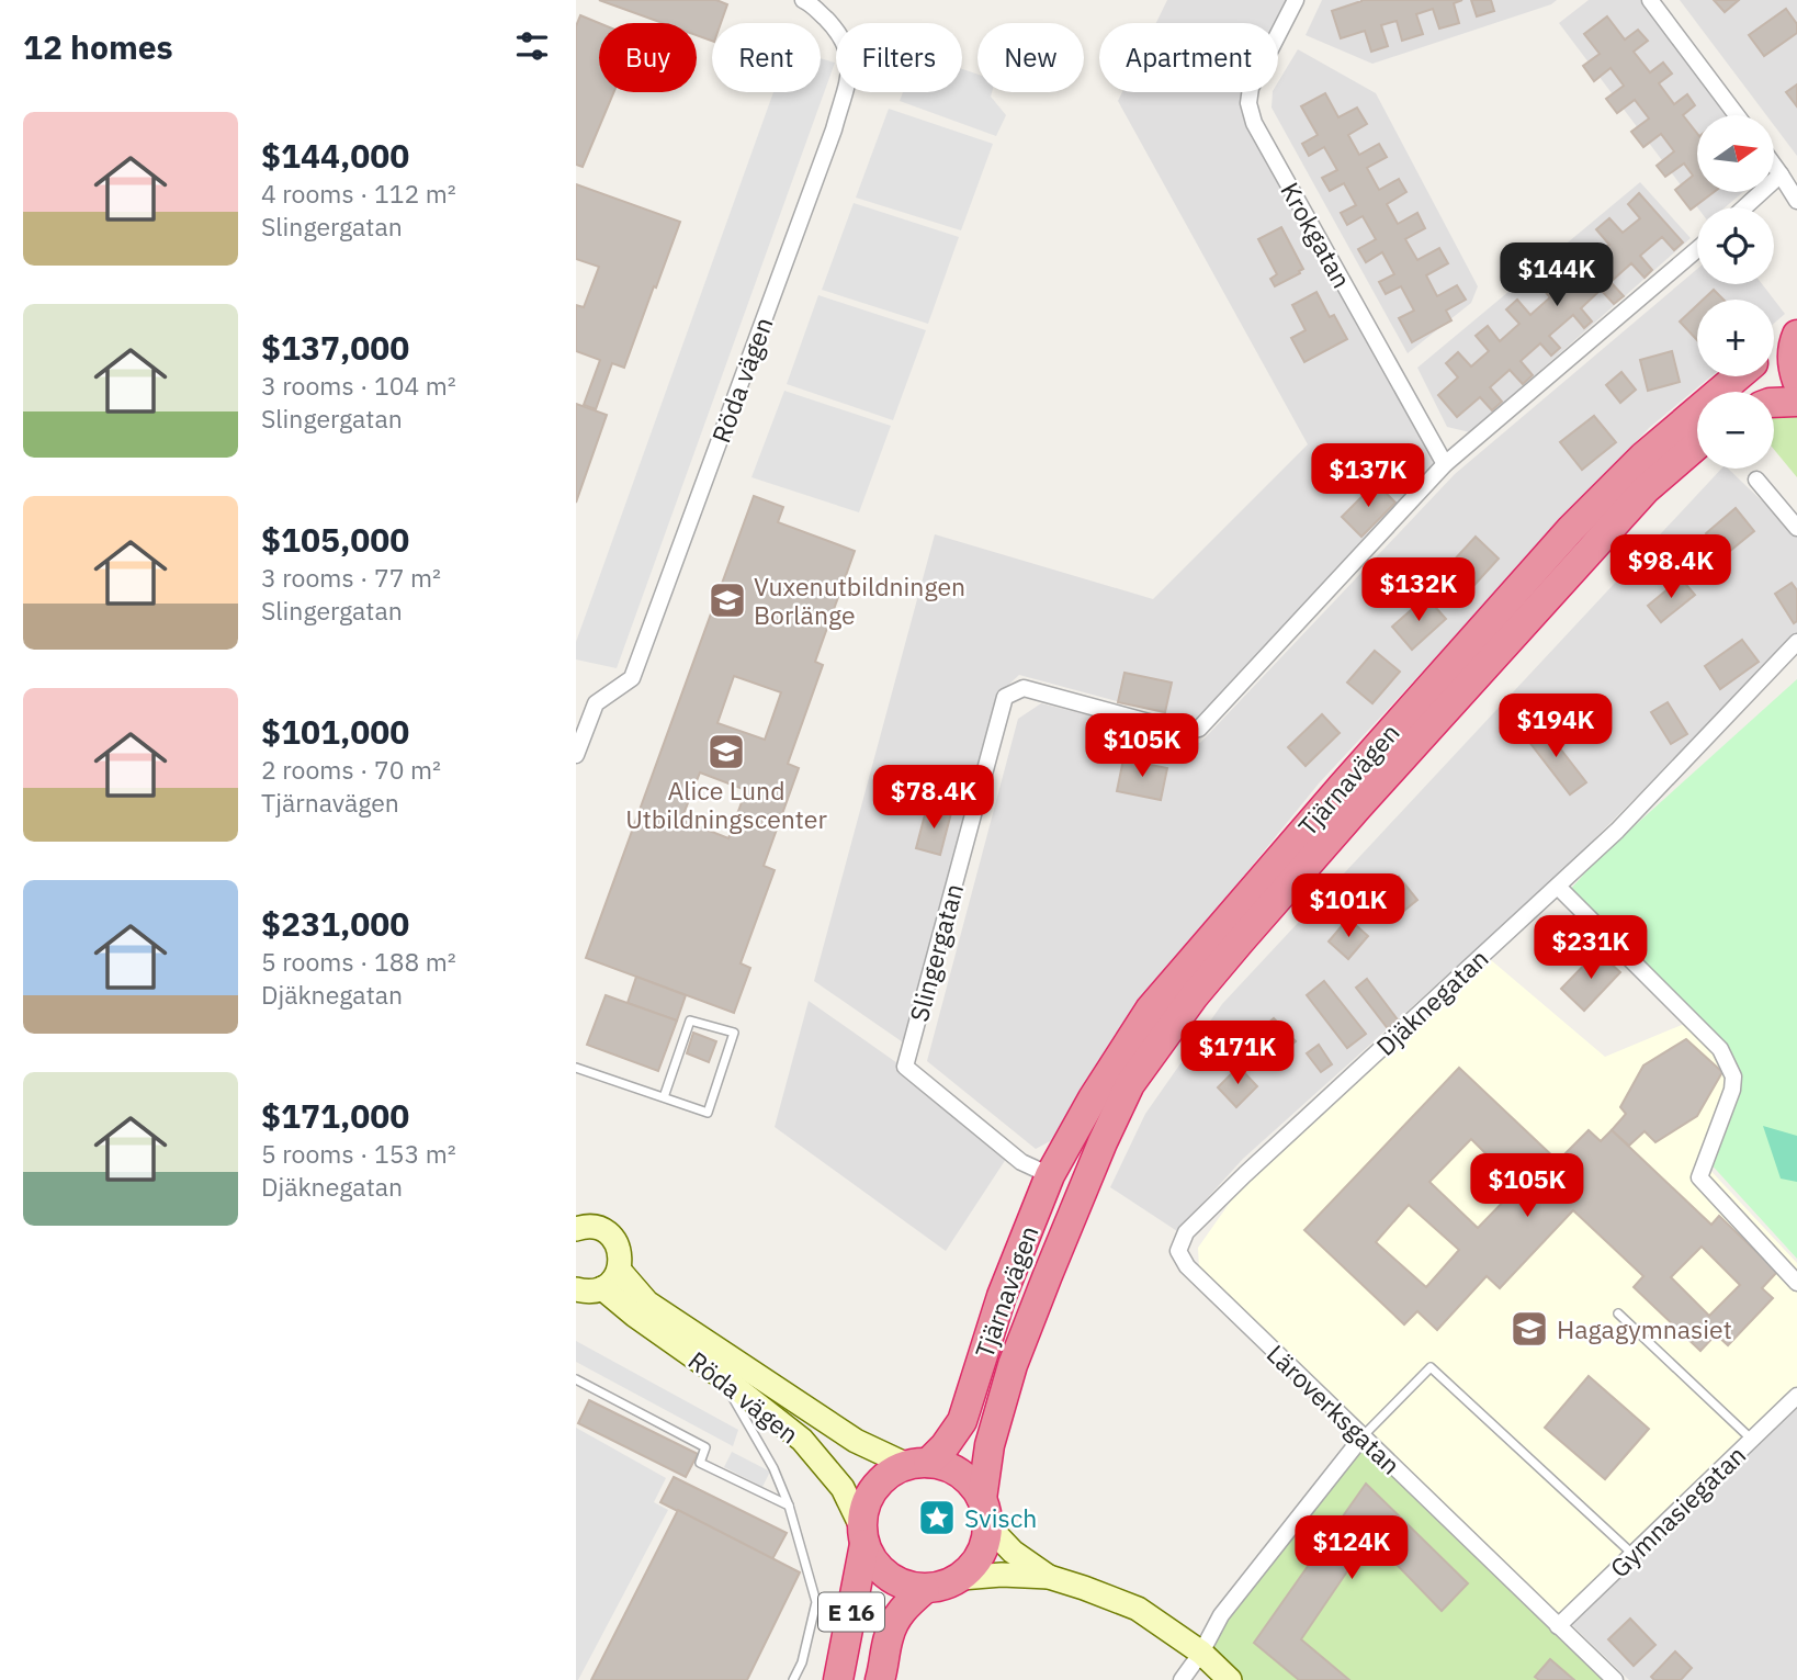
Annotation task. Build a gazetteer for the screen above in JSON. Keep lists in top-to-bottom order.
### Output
{
  "streets": {
    "highway": ["Tjärnavägen", "E 16"],
    "street": [
      "Krokgatan",
      "Röda vägen",
      "Slingergatan",
      "Djäknegatan",
      "Läroverksgatan",
      "Gymnasiegatan"
    ]
  },
  "crossings": [
    ["Krokgatan", "Slingergatan"],
    ["Röda vägen", "Tjärnavägen"],
    ["Röda vägen", "E 16"],
    ["Tjärnavägen", "Slingergatan"],
    ["Tjärnavägen", "E 16"],
    ["Djäknegatan", "Läroverksgatan"],
    ["Läroverksgatan", "Gymnasiegatan"]
  ],
  "places": {
    "school or university": ["Vuxenutbildningen Borlänge", "Alice Lund Utbildningscenter", "Hagagymnasiet"],
    "place": ["Svisch"]
  },
  "north": "right",
  "page": {
    "heading": "12 homes",
    "chip": [
      "Buy",
      "Rent",
      "Filters",
      "New",
      "Apartment"
    ],
    "list": [
      {
        "name": "$144,000",
        "note": "4 rooms · 112 m² · Slingergatan"
      },
      {
        "name": "$137,000",
        "note": "3 rooms · 104 m² · Slingergatan"
      },
      {
        "name": "$105,000",
        "note": "3 rooms · 77 m² · Slingergatan"
      },
      {
        "name": "$101,000",
        "note": "2 rooms · 70 m² · Tjärnavägen"
      },
      {
        "name": "$231,000",
        "note": "5 rooms · 188 m² · Djäknegatan"
      },
      {
        "name": "$171,000",
        "note": "5 rooms · 153 m² · Djäknegatan"
      }
    ],
    "map_buttons": ["+", "−"],
    "price": [
      "$144K",
      "$137K",
      "$98.4K",
      "$132K",
      "$194K",
      "$105K",
      "$78.4K",
      "$101K",
      "$231K",
      "$171K",
      "$105K",
      "$124K"
    ]
  }
}
